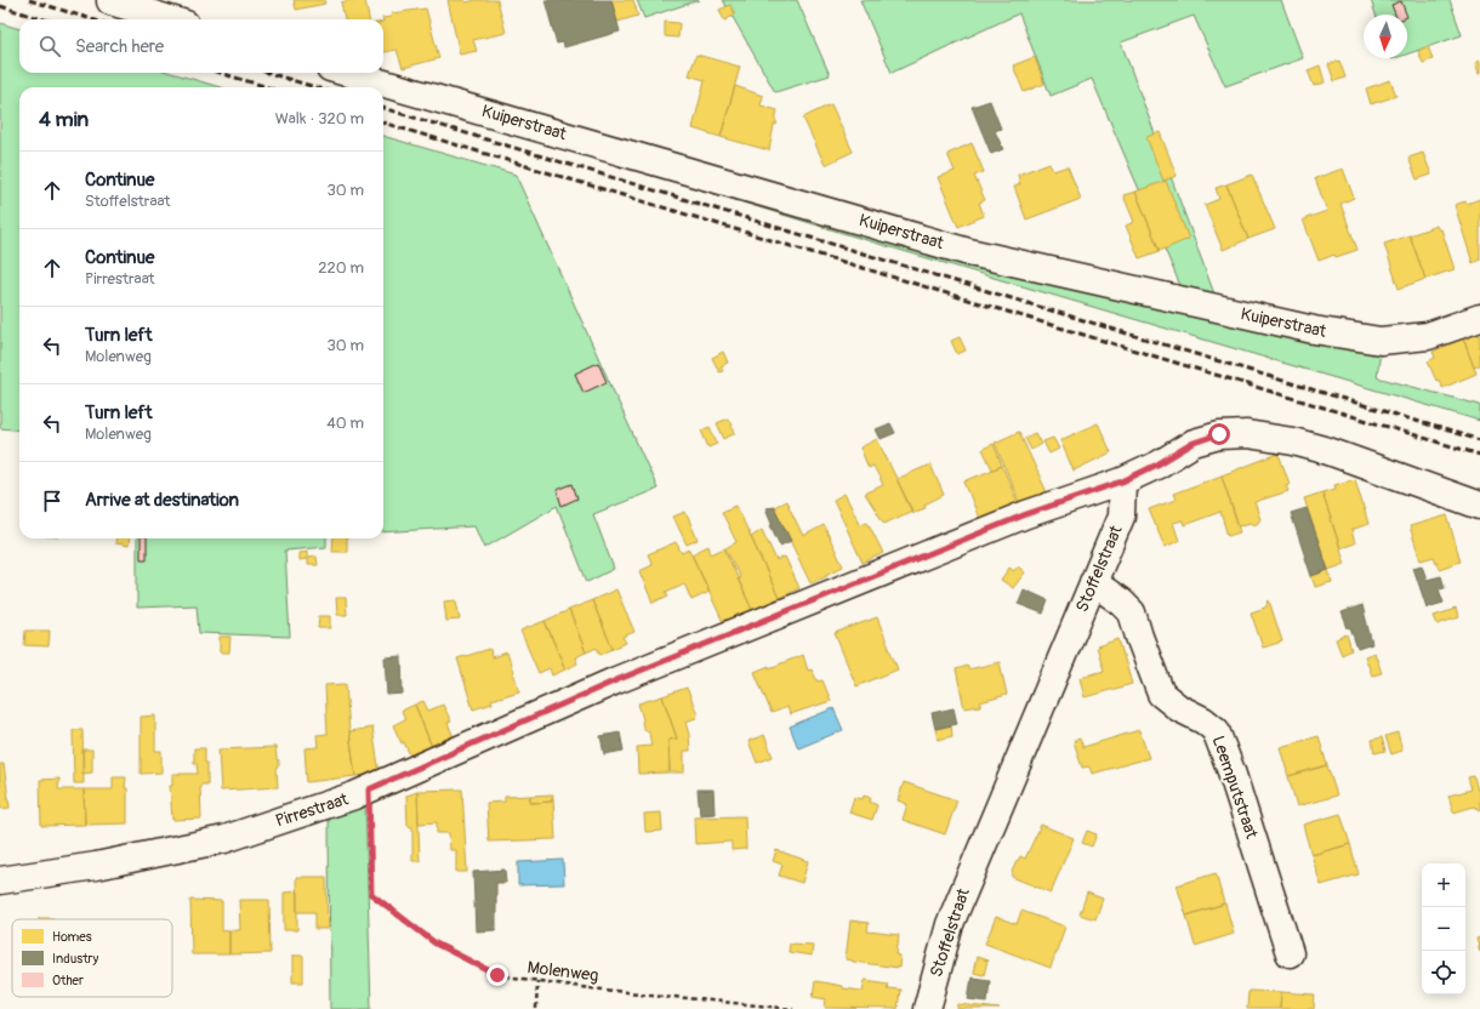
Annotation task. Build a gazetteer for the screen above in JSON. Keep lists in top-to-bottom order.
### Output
{
  "streets": {
    "street": [
      "Kuiperstraat",
      "Stoffelstraat",
      "Leemputstraat",
      "Pirrestraat"
    ],
    "path": ["Molenweg"]
  },
  "crossings": [
    ["Stoffelstraat", "Leemputstraat"],
    ["Stoffelstraat", "Pirrestraat"],
    ["Pirrestraat", "Molenweg"]
  ],
  "legend": ["Homes", "Industry", "Other"],
  "north": "bottom",
  "page": {
    "search": "Search here",
    "heading": ["4 min", "Walk · 320 m"],
    "list": [
      ["Continue", "Stoffelstraat", "30 m"],
      ["Continue", "Pirrestraat", "220 m"],
      ["Turn left", "Molenweg", "30 m"],
      ["Turn left", "Molenweg", "40 m"],
      "Arrive at destination"
    ],
    "map_buttons": ["+", "−"]
  }
}
